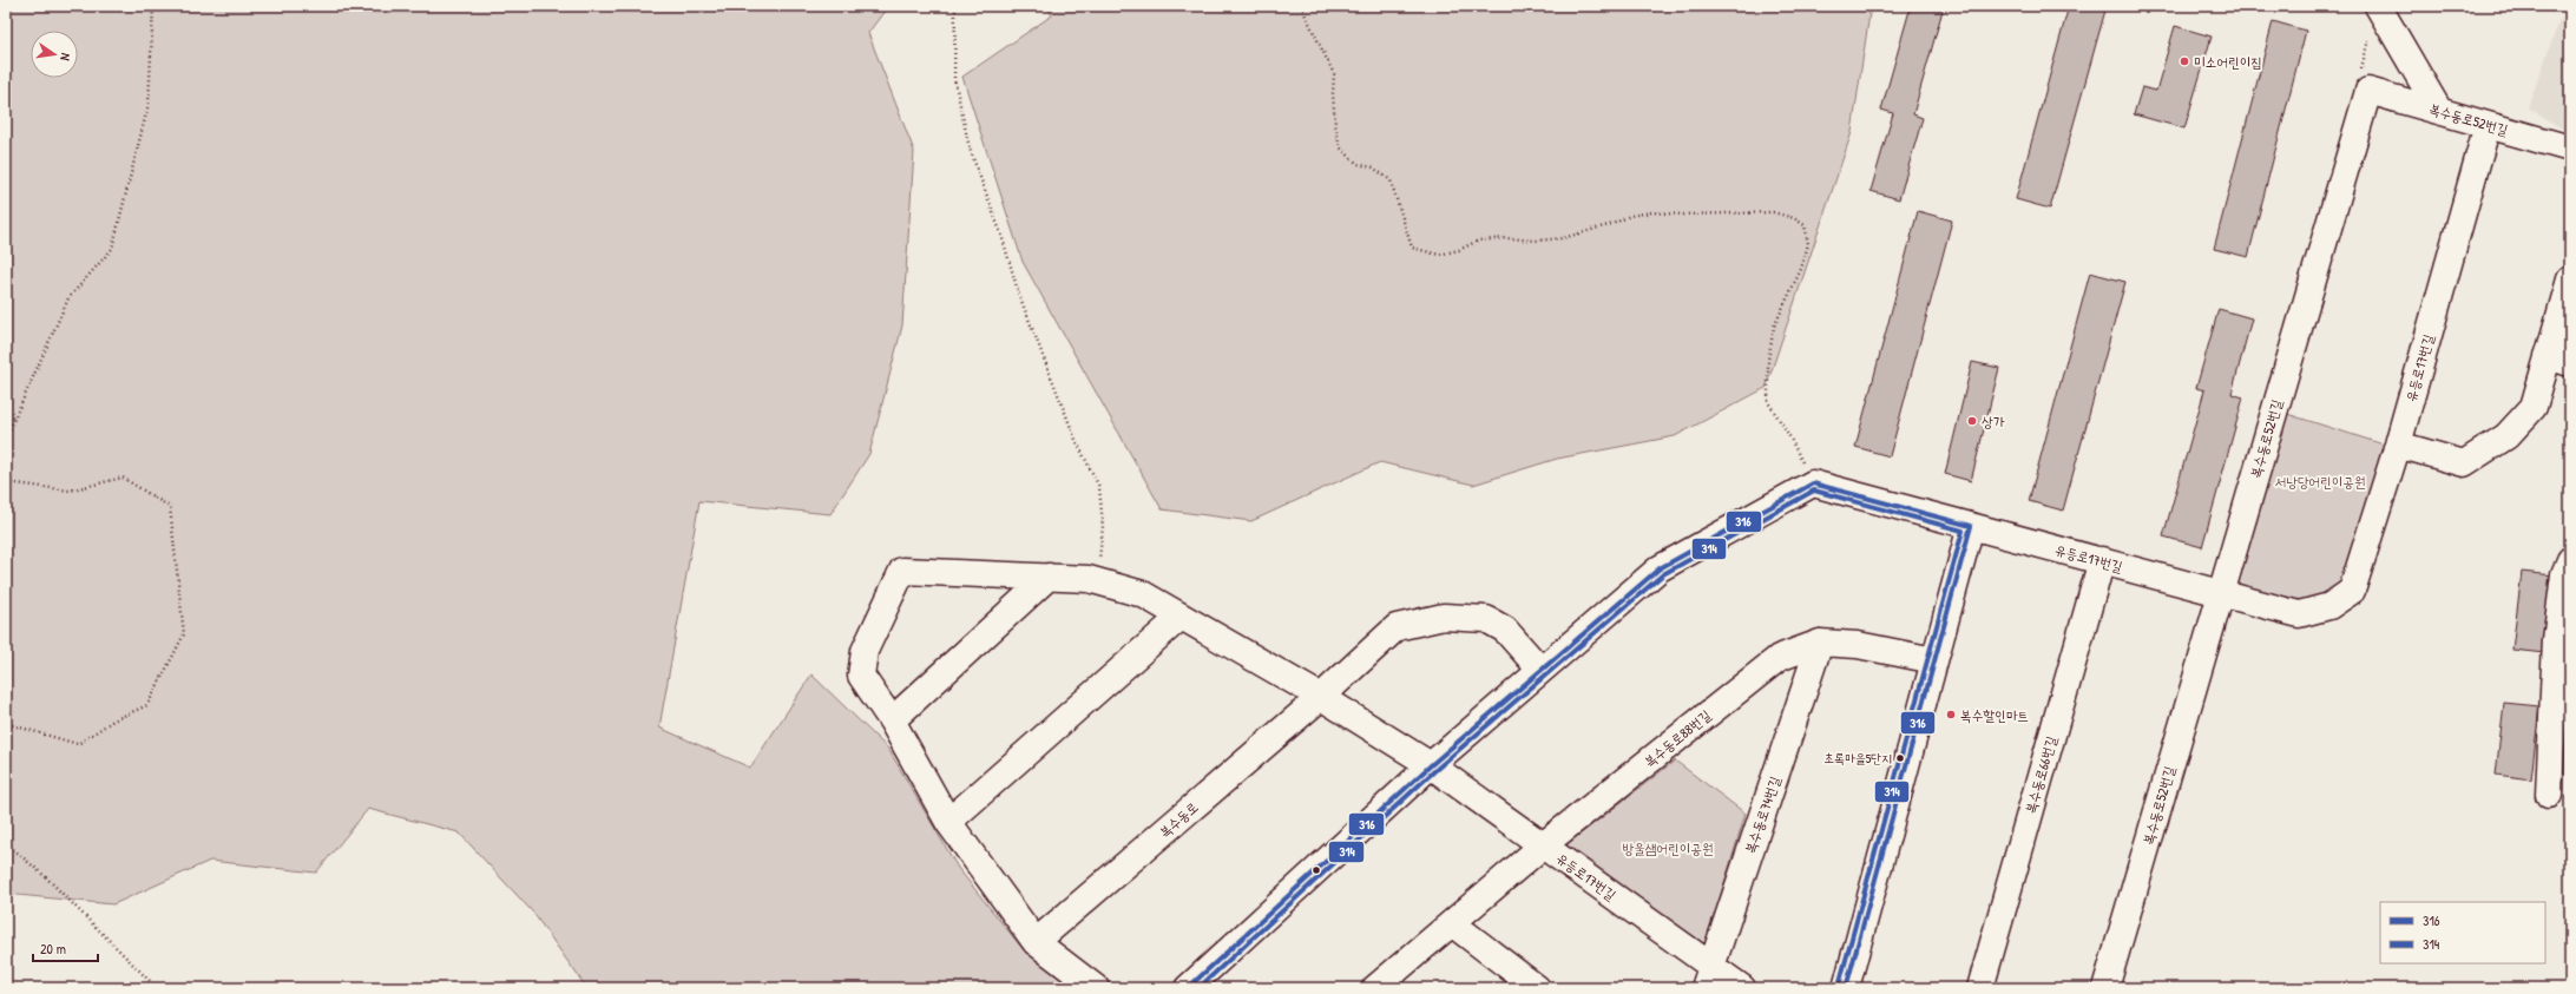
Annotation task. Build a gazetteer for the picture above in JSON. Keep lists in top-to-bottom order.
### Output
{
  "streets": {
    "street": [
      "복수동로52번길",
      "유등로17번길",
      "복수동로88번길",
      "복수동로66번길",
      "복수동로74번길",
      "복수동로"
    ]
  },
  "crossings": [
    ["복수동로52번길", "유등로17번길"],
    ["유등로17번길", "복수동로88번길"],
    ["유등로17번길", "복수동로66번길"],
    ["유등로17번길", "복수동로74번길"],
    ["복수동로88번길", "복수동로74번길"]
  ],
  "parks": ["서낭당어린이공원", "방울샘어린이공원"],
  "places": [
    "미소어린이집",
    "상가",
    "복수할인마트",
    "초록마을5단지"
  ],
  "lines": ["transit line 316", "transit line 314"],
  "legend": ["316", "314"],
  "scale_bar": "20 m",
  "north": "right"
}
